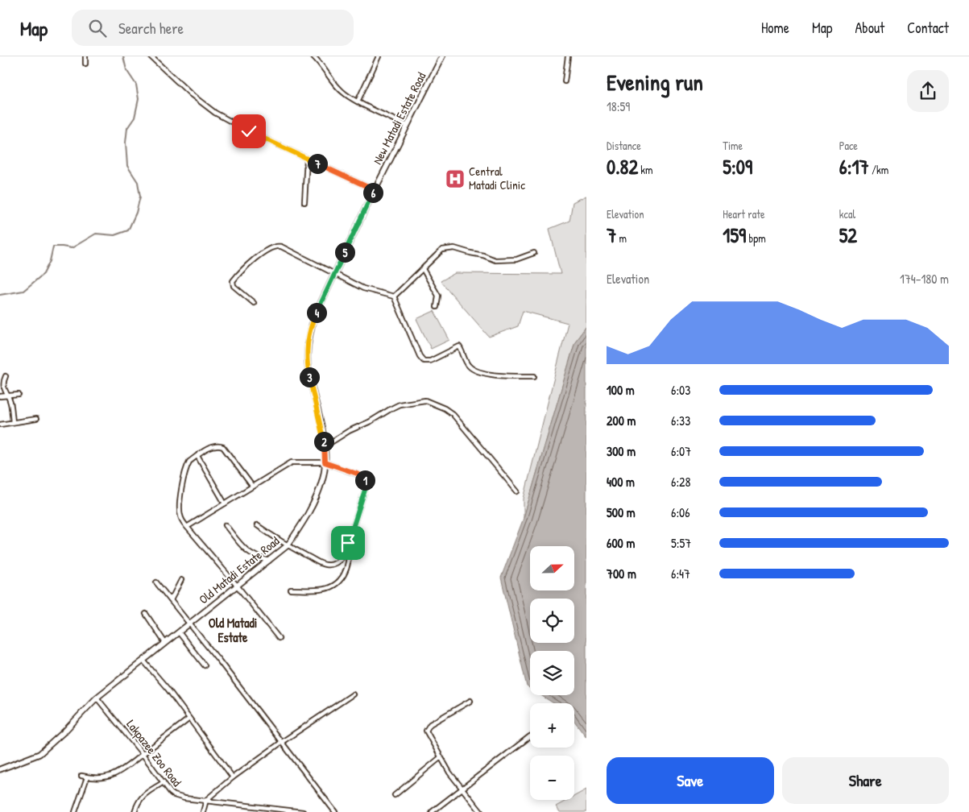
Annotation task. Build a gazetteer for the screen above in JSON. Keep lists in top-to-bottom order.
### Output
{
  "streets": {
    "street": ["New Matadi Estate Road", "Old Matadi Estate Road", "Lakpazee Zoo Road"]
  },
  "crossings": [
    ["New Matadi Estate Road", "Old Matadi Estate Road"],
    ["Old Matadi Estate Road", "Lakpazee Zoo Road"]
  ],
  "districts": ["Old Matadi Estate"],
  "places": {
    "hospital": ["Central Matadi Clinic"]
  },
  "north": "right",
  "page": {
    "header": "Map",
    "search": "Search here",
    "nav": [
      "Home",
      "Map",
      "About",
      "Contact"
    ],
    "heading": ["Evening run", "18:59"],
    "stats": [
      ["Distance", "0.82 km"],
      ["Time", "5:09"],
      ["Pace", "6:17 /km"],
      ["Elevation", "7 m"],
      ["Heart rate", "159 bpm"],
      ["kcal", "52"]
    ],
    "pins": [
      "7",
      "6",
      "5",
      "4",
      "3",
      "2",
      "1"
    ],
    "chart": ["Elevation", "174–180 m"],
    "list": [
      {
        "name": "100 m",
        "note": "6:03"
      },
      {
        "name": "200 m",
        "note": "6:33"
      },
      {
        "name": "300 m",
        "note": "6:07"
      },
      {
        "name": "400 m",
        "note": "6:28"
      },
      {
        "name": "500 m",
        "note": "6:06"
      },
      {
        "name": "600 m",
        "note": "5:57"
      },
      {
        "name": "700 m",
        "note": "6:47"
      }
    ],
    "map_buttons": ["+", "−"],
    "buttons": ["Save", "Share"]
  }
}
